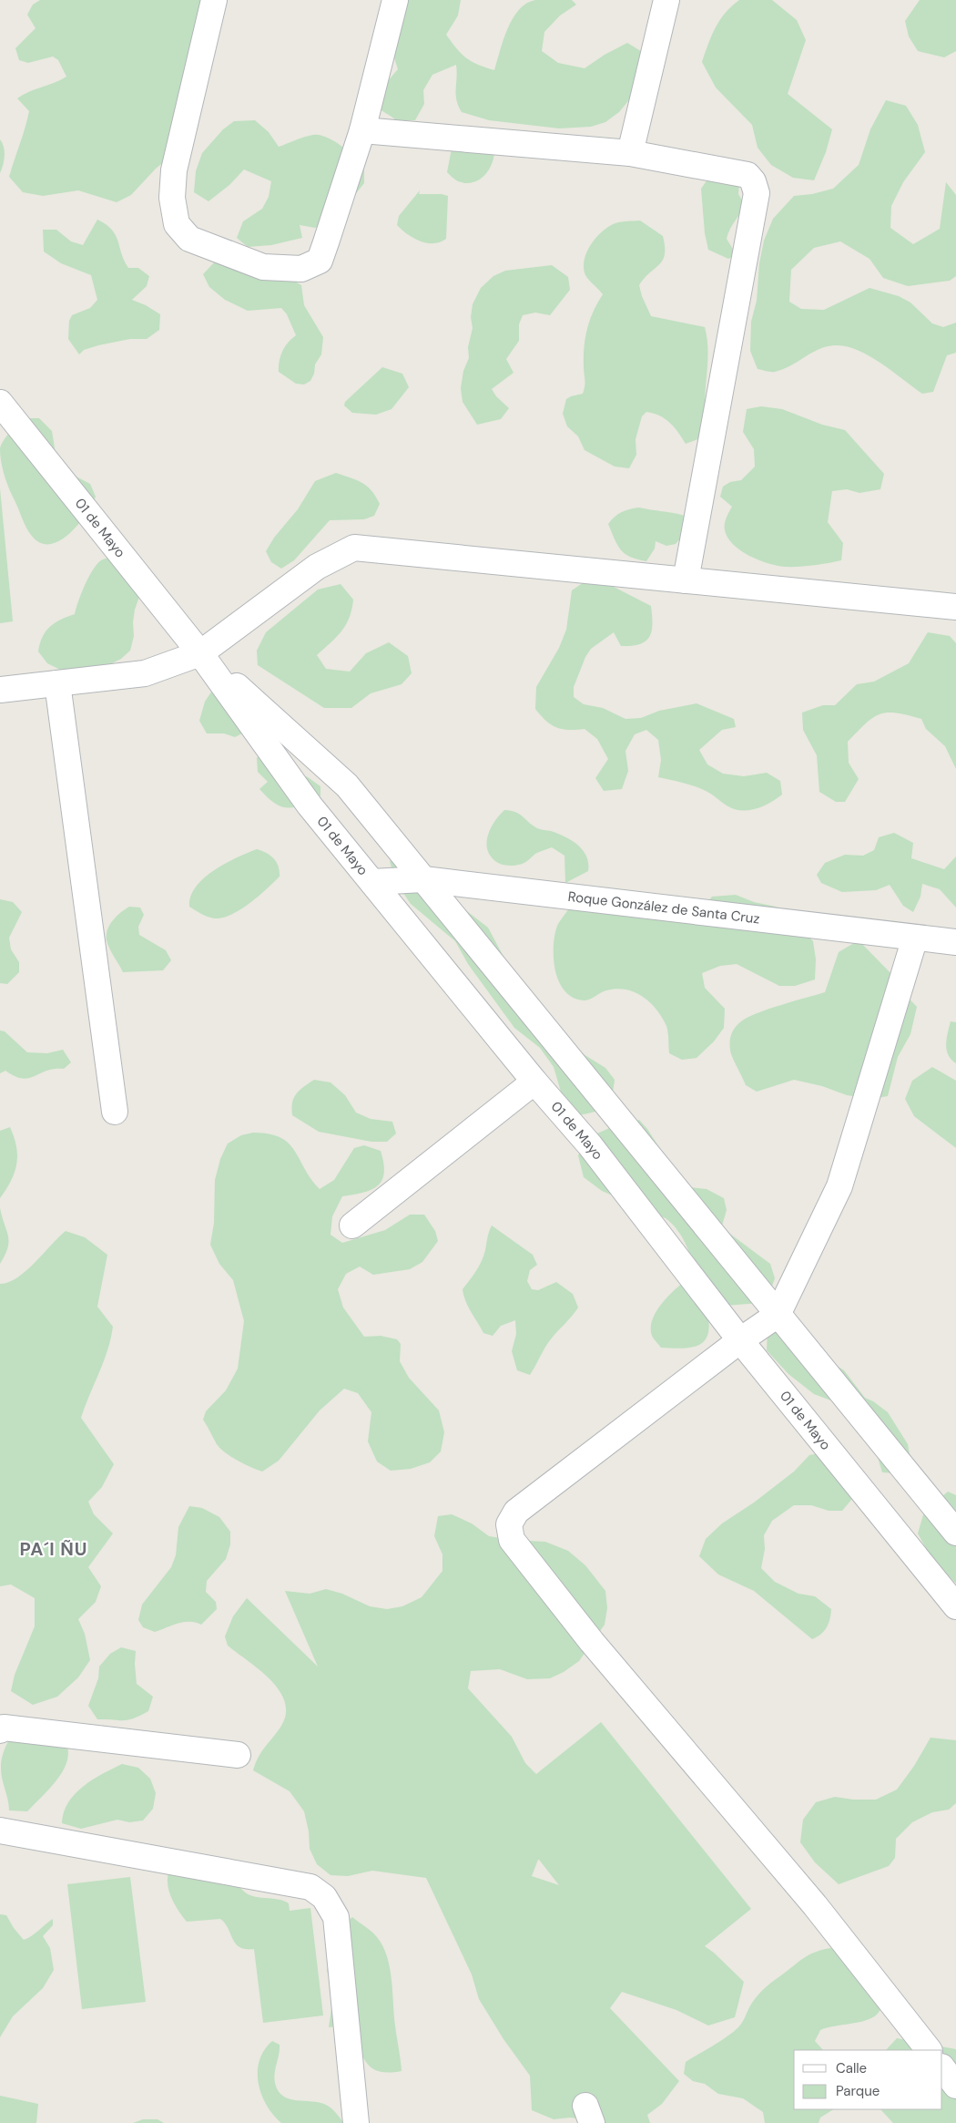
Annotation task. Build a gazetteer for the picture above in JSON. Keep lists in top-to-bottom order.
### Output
{
  "streets": {
    "street": ["01 de Mayo", "Roque González de Santa Cruz"]
  },
  "crossings": [
    ["01 de Mayo", "Roque González de Santa Cruz"]
  ],
  "districts": ["PA´I ÑU"],
  "legend": ["Calle", "Parque"]
}
